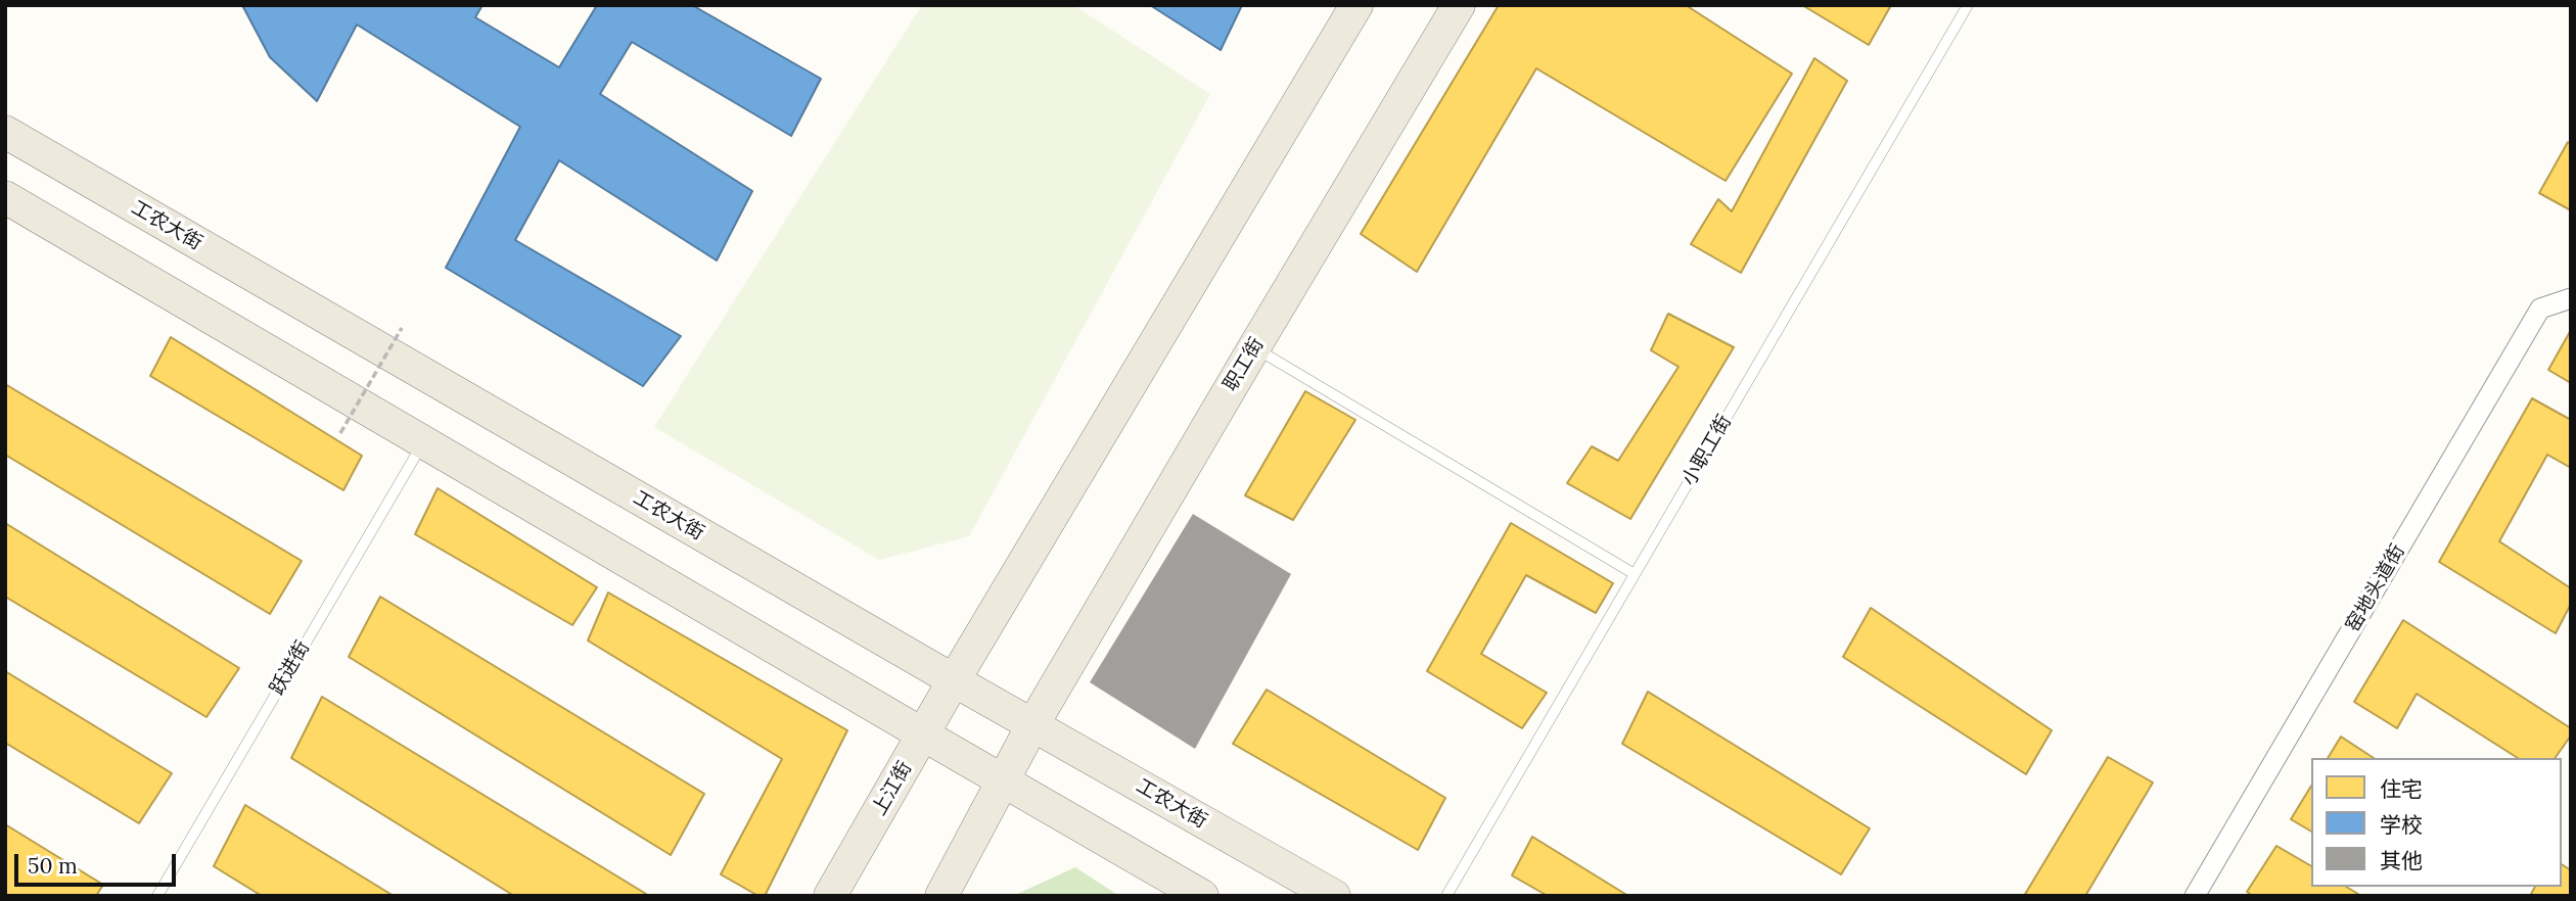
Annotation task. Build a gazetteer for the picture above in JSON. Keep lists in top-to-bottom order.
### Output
{
  "streets": {
    "main road": ["工农大街", "职工街", "上江街"],
    "street": ["窑地头道街"],
    "lane": ["小职工街", "跃进街"]
  },
  "crossings": [
    ["工农大街", "职工街"],
    ["工农大街", "上江街"]
  ],
  "legend": ["住宅", "学校", "其他"],
  "scale_bar": "50 m"
}
